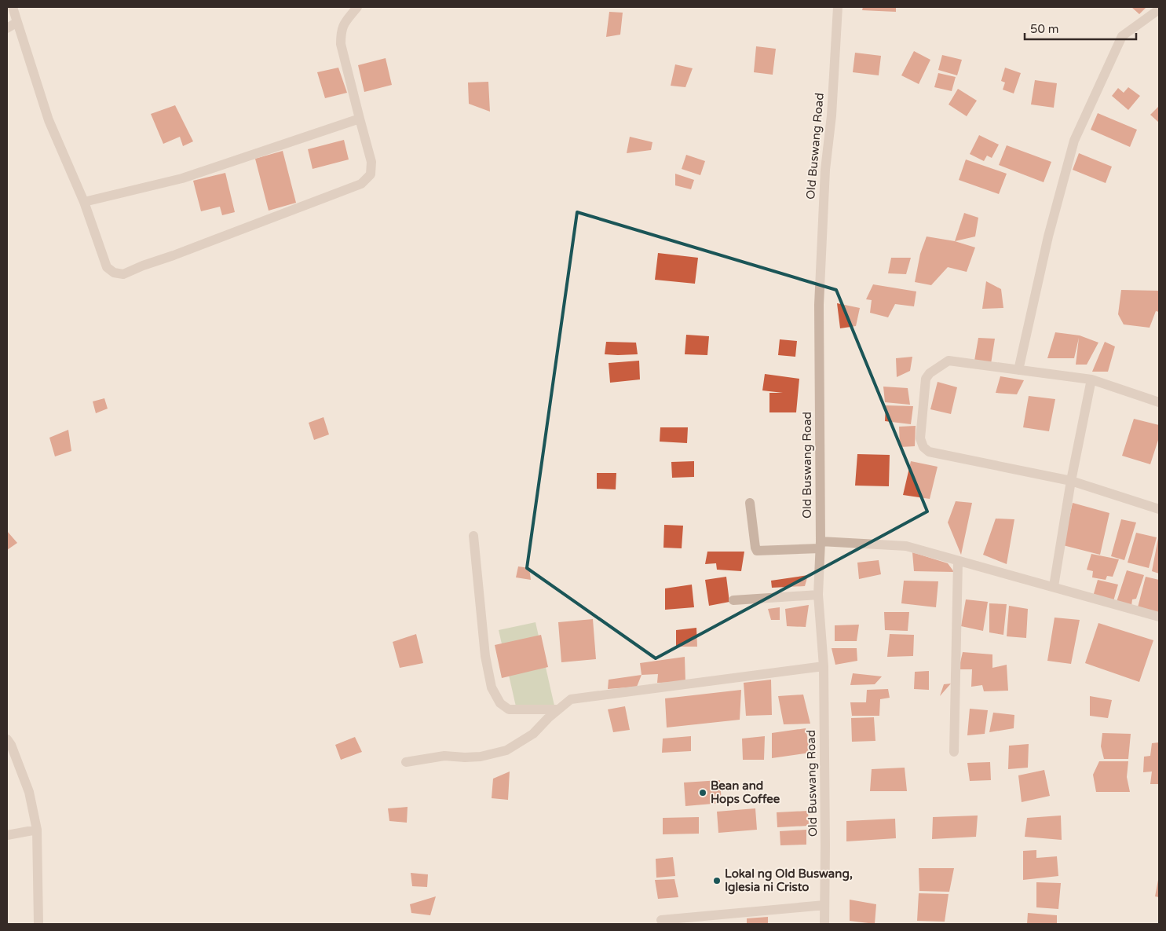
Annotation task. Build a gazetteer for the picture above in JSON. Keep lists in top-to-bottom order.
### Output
{
  "streets": {
    "street": ["Old Buswang Road"]
  },
  "places": ["Bean and Hops Coffee", "Lokal ng Old Buswang, Iglesia ni Cristo"],
  "scale_bar": "50 m"
}
